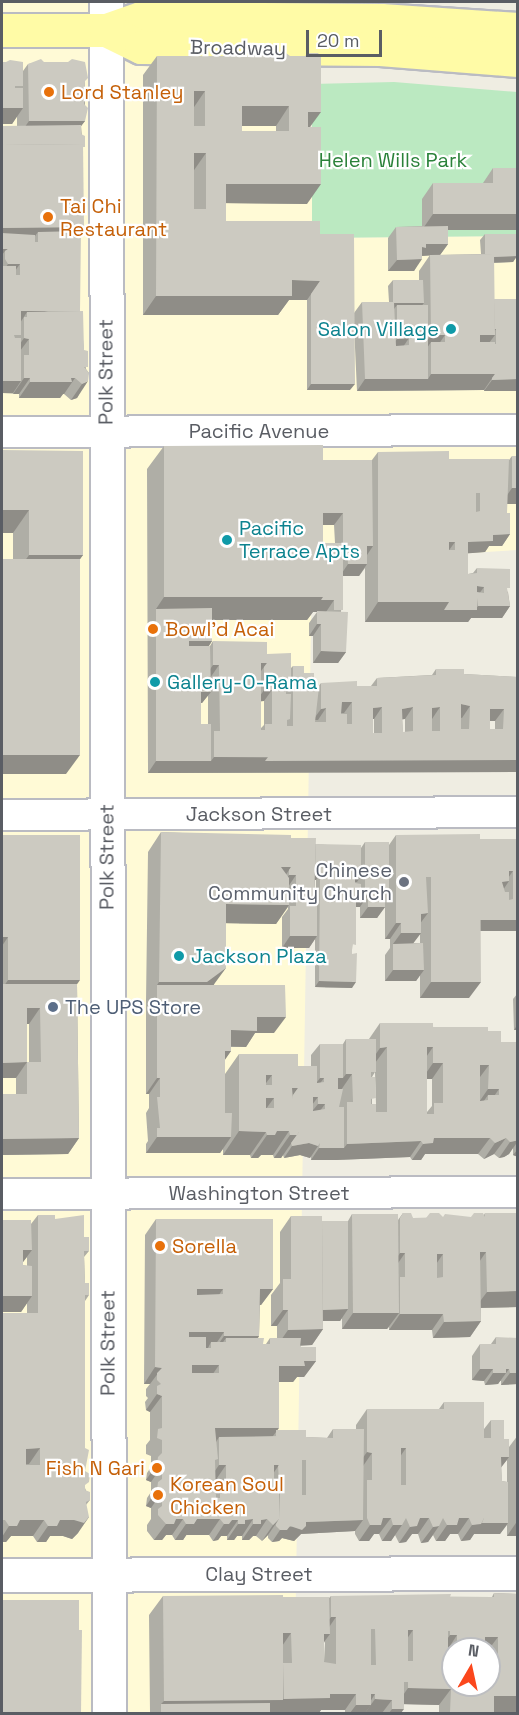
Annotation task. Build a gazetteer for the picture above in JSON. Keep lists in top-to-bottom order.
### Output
{
  "streets": {
    "main road": ["Broadway"],
    "street": [
      "Polk Street",
      "Pacific Avenue",
      "Jackson Street",
      "Washington Street",
      "Clay Street"
    ]
  },
  "crossings": [
    ["Broadway", "Polk Street"],
    ["Polk Street", "Pacific Avenue"],
    ["Polk Street", "Jackson Street"],
    ["Polk Street", "Washington Street"],
    ["Polk Street", "Clay Street"]
  ],
  "parks": ["Helen Wills Park"],
  "places": [
    "Lord Stanley",
    "Tai Chi Restaurant",
    "Salon Village",
    "Pacific Terrace Apts",
    "Bowl'd Acai",
    "Gallery-O-Rama",
    "Chinese Community Church",
    "Jackson Plaza",
    "The UPS Store",
    "Sorella",
    "Fish N Gari",
    "Korean Soul Chicken"
  ],
  "scale_bar": "20 m",
  "north": "top"
}
